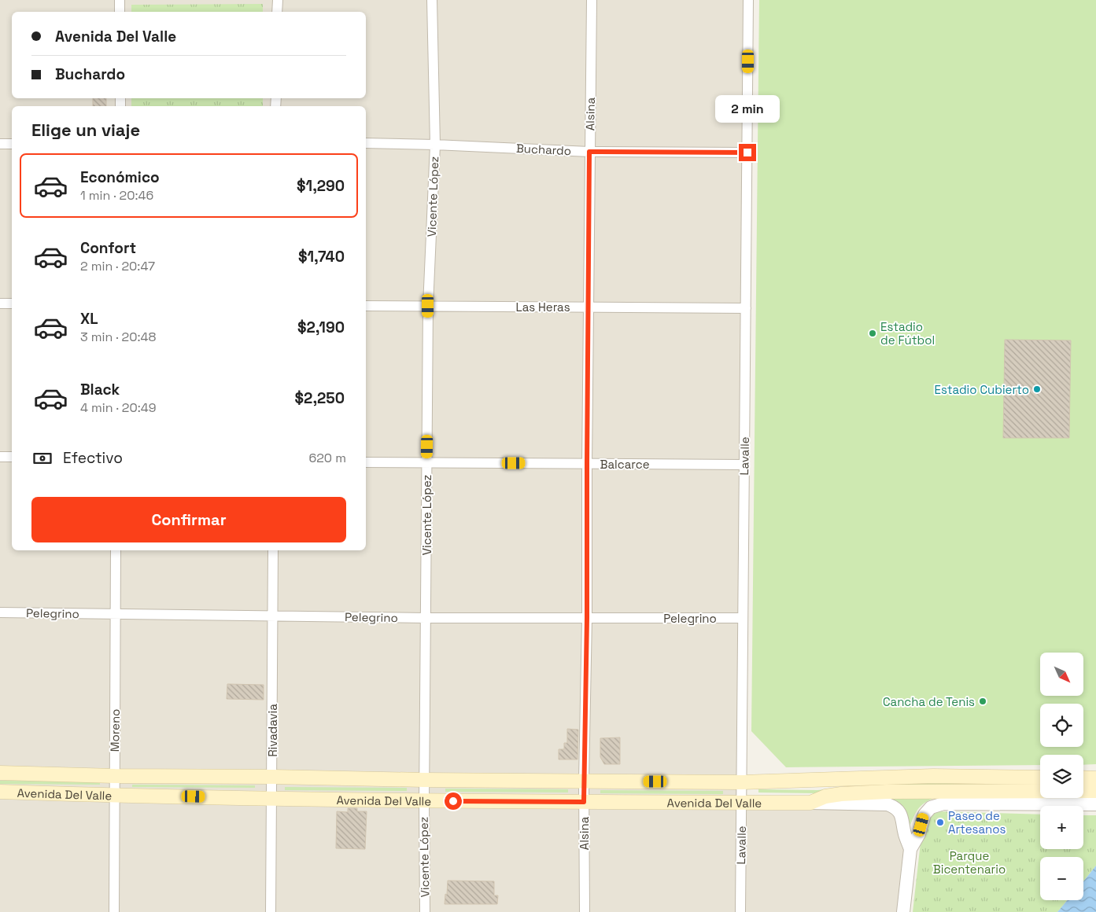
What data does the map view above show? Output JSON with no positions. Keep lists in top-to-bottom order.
{
  "streets": {
    "main road": ["Avenida Del Valle"],
    "street": [
      "Alsina",
      "Buchardo",
      "Vicente López",
      "Las Heras",
      "Lavalle",
      "Balcarce",
      "Pelegrino",
      "Moreno",
      "Rivadavia"
    ]
  },
  "crossings": [
    ["Alsina", "Buchardo"],
    ["Alsina", "Las Heras"],
    ["Alsina", "Balcarce"],
    ["Alsina", "Pelegrino"],
    ["Alsina", "Avenida Del Valle"],
    ["Buchardo", "Vicente López"],
    ["Buchardo", "Lavalle"],
    ["Vicente López", "Las Heras"],
    ["Vicente López", "Balcarce"],
    ["Vicente López", "Pelegrino"],
    ["Vicente López", "Avenida Del Valle"],
    ["Las Heras", "Lavalle"],
    ["Lavalle", "Balcarce"],
    ["Lavalle", "Pelegrino"],
    ["Lavalle", "Avenida Del Valle"],
    ["Pelegrino", "Moreno"],
    ["Pelegrino", "Rivadavia"],
    ["Moreno", "Avenida Del Valle"],
    ["Rivadavia", "Avenida Del Valle"]
  ],
  "parks": ["Parque Bicentenario"],
  "places": [
    "Estadio de Fútbol",
    "Estadio Cubierto",
    "Cancha de Tenis",
    "Paseo de Artesanos"
  ],
  "north": "bottom right",
  "page": {
    "banner": ["Avenida Del Valle", "Buchardo"],
    "bubble": "2 min",
    "heading": "Elige un viaje",
    "list": [
      {
        "name": "Económico",
        "note": "1 min · 20:46",
        "value": "$1,290"
      },
      {
        "name": "Confort",
        "note": "2 min · 20:47",
        "value": "$1,740"
      },
      {
        "name": "XL",
        "note": "3 min · 20:48",
        "value": "$2,190"
      },
      {
        "name": "Black",
        "note": "4 min · 20:49",
        "value": "$2,250"
      }
    ],
    "pay": ["Efectivo", "620 m"],
    "buttons": "Confirmar",
    "map_buttons": ["+", "−"]
  }
}
